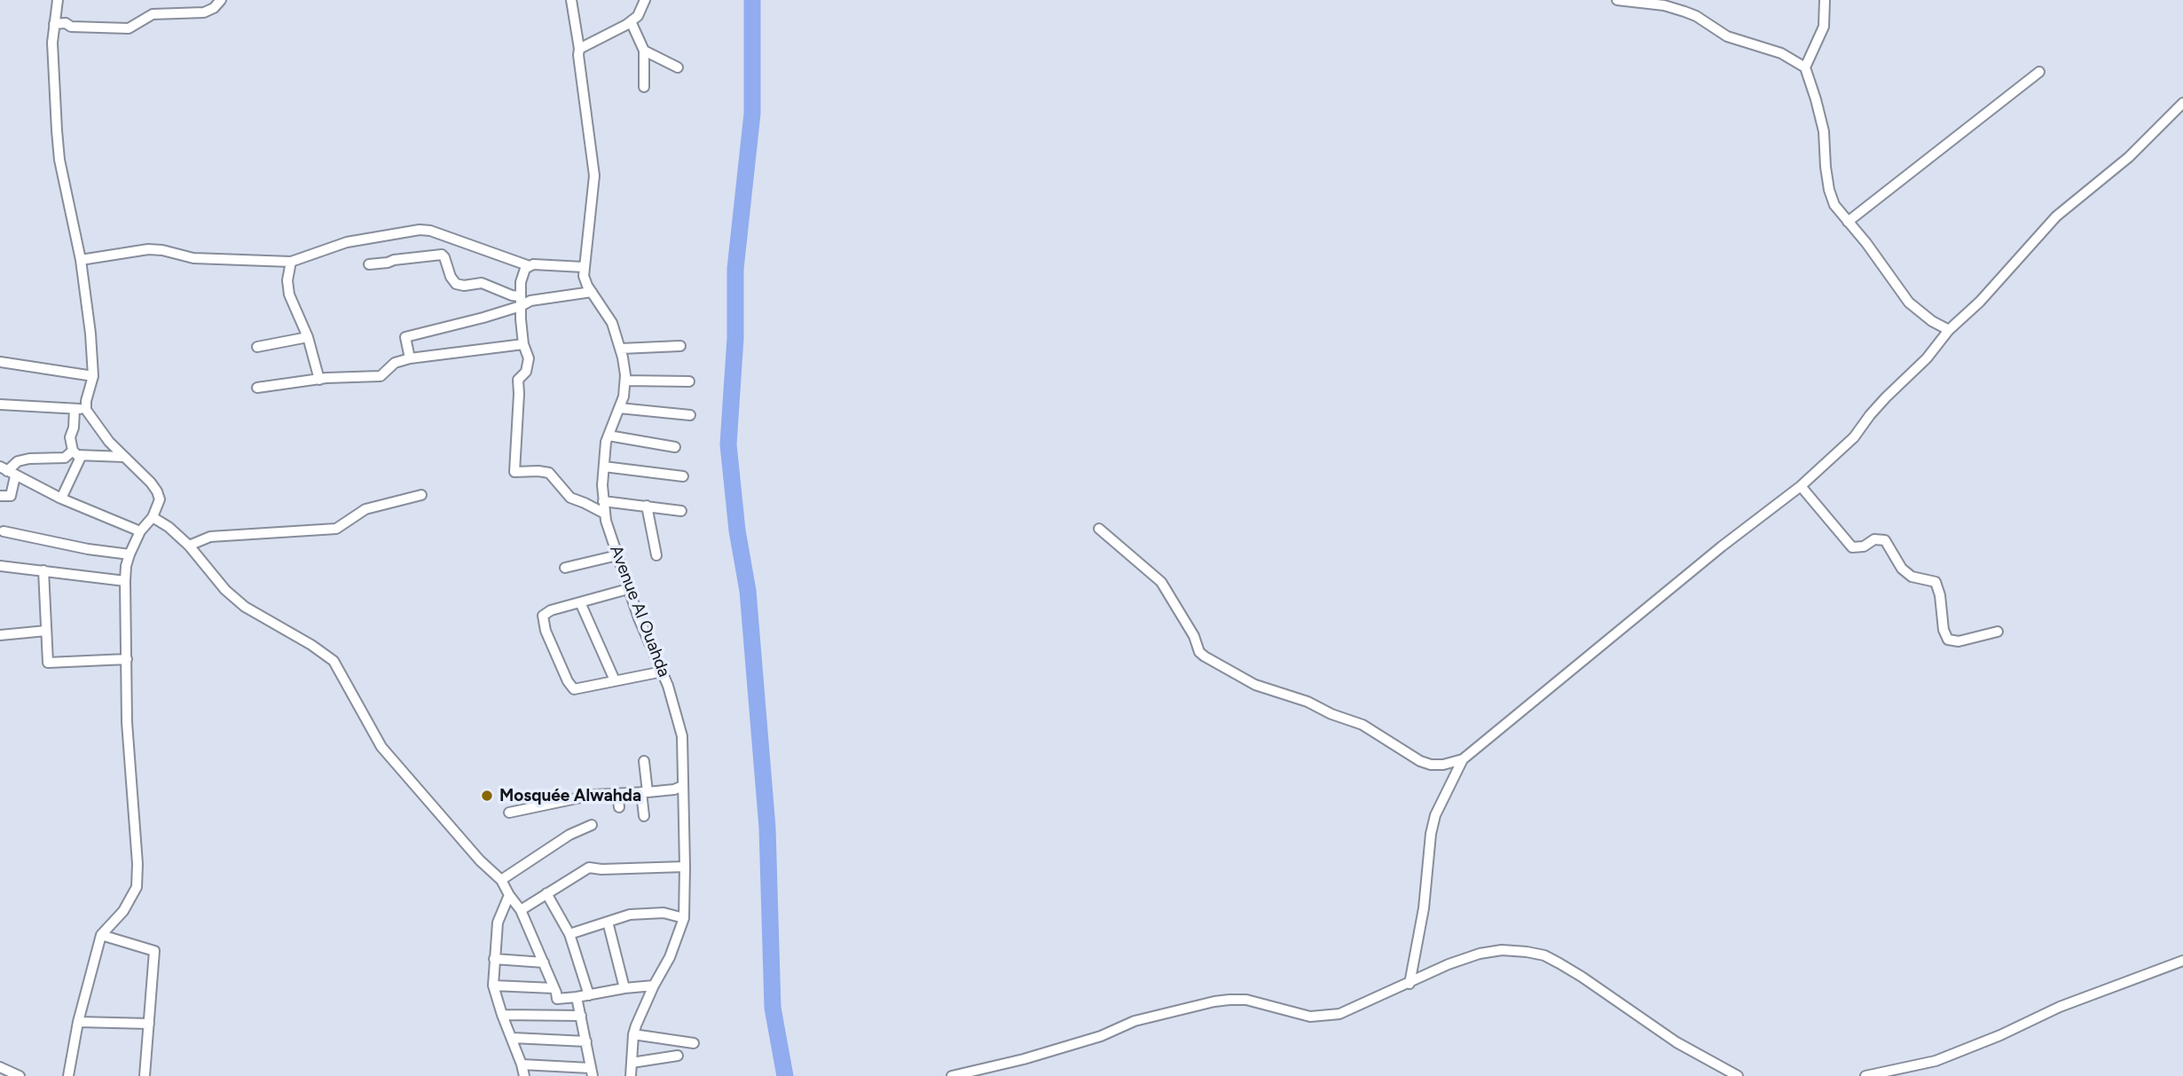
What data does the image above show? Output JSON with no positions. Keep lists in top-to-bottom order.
{
  "streets": {
    "street": ["Avenue Al Ouahda"]
  },
  "places": ["Mosquée Alwahda"]
}
